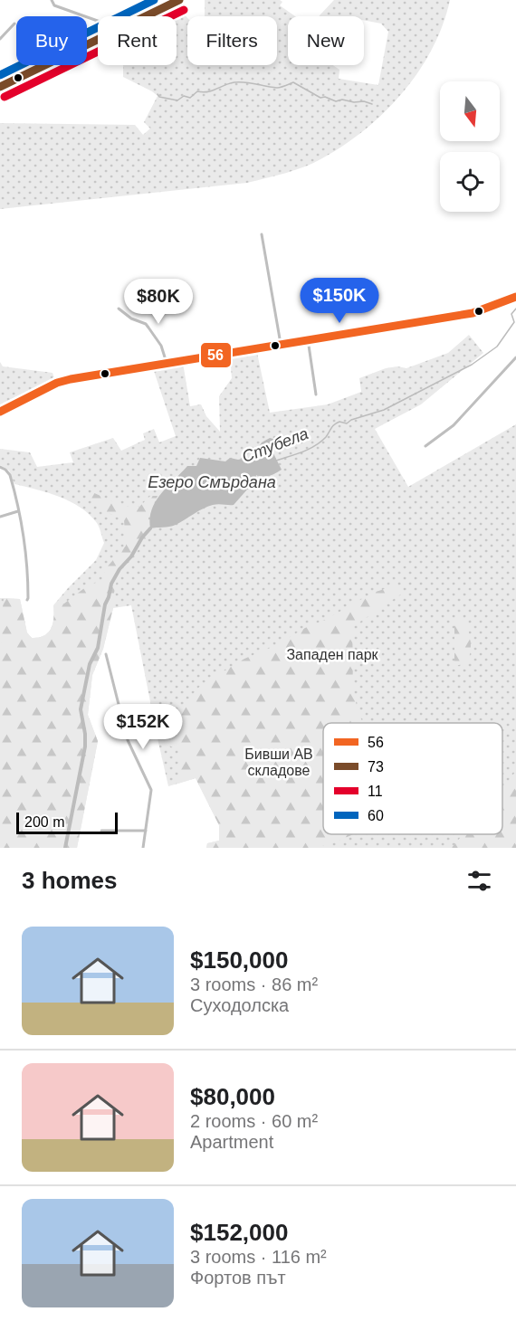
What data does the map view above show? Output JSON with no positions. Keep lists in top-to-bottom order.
{
  "water": ["Стубела", "Езеро Смърдана"],
  "parks": ["Западен парк", "Бивши АВ складове"],
  "lines": [
    "transit line 73",
    "transit line 60",
    "transit line 11",
    "transit line 56"
  ],
  "legend": [
    "56",
    "73",
    "11",
    "60"
  ],
  "scale_bar": "200 m",
  "north": "bottom",
  "page": {
    "chip": [
      "Buy",
      "Rent",
      "Filters",
      "New"
    ],
    "price": ["$150K", "$80K", "$152K"],
    "scale": "200 m",
    "heading": "3 homes",
    "list": [
      {
        "name": "$150,000",
        "note": "3 rooms · 86 m² · Суходолска"
      },
      {
        "name": "$80,000",
        "note": "2 rooms · 60 m² · Apartment"
      },
      {
        "name": "$152,000",
        "note": "3 rooms · 116 m² · Фортов път"
      }
    ]
  }
}
